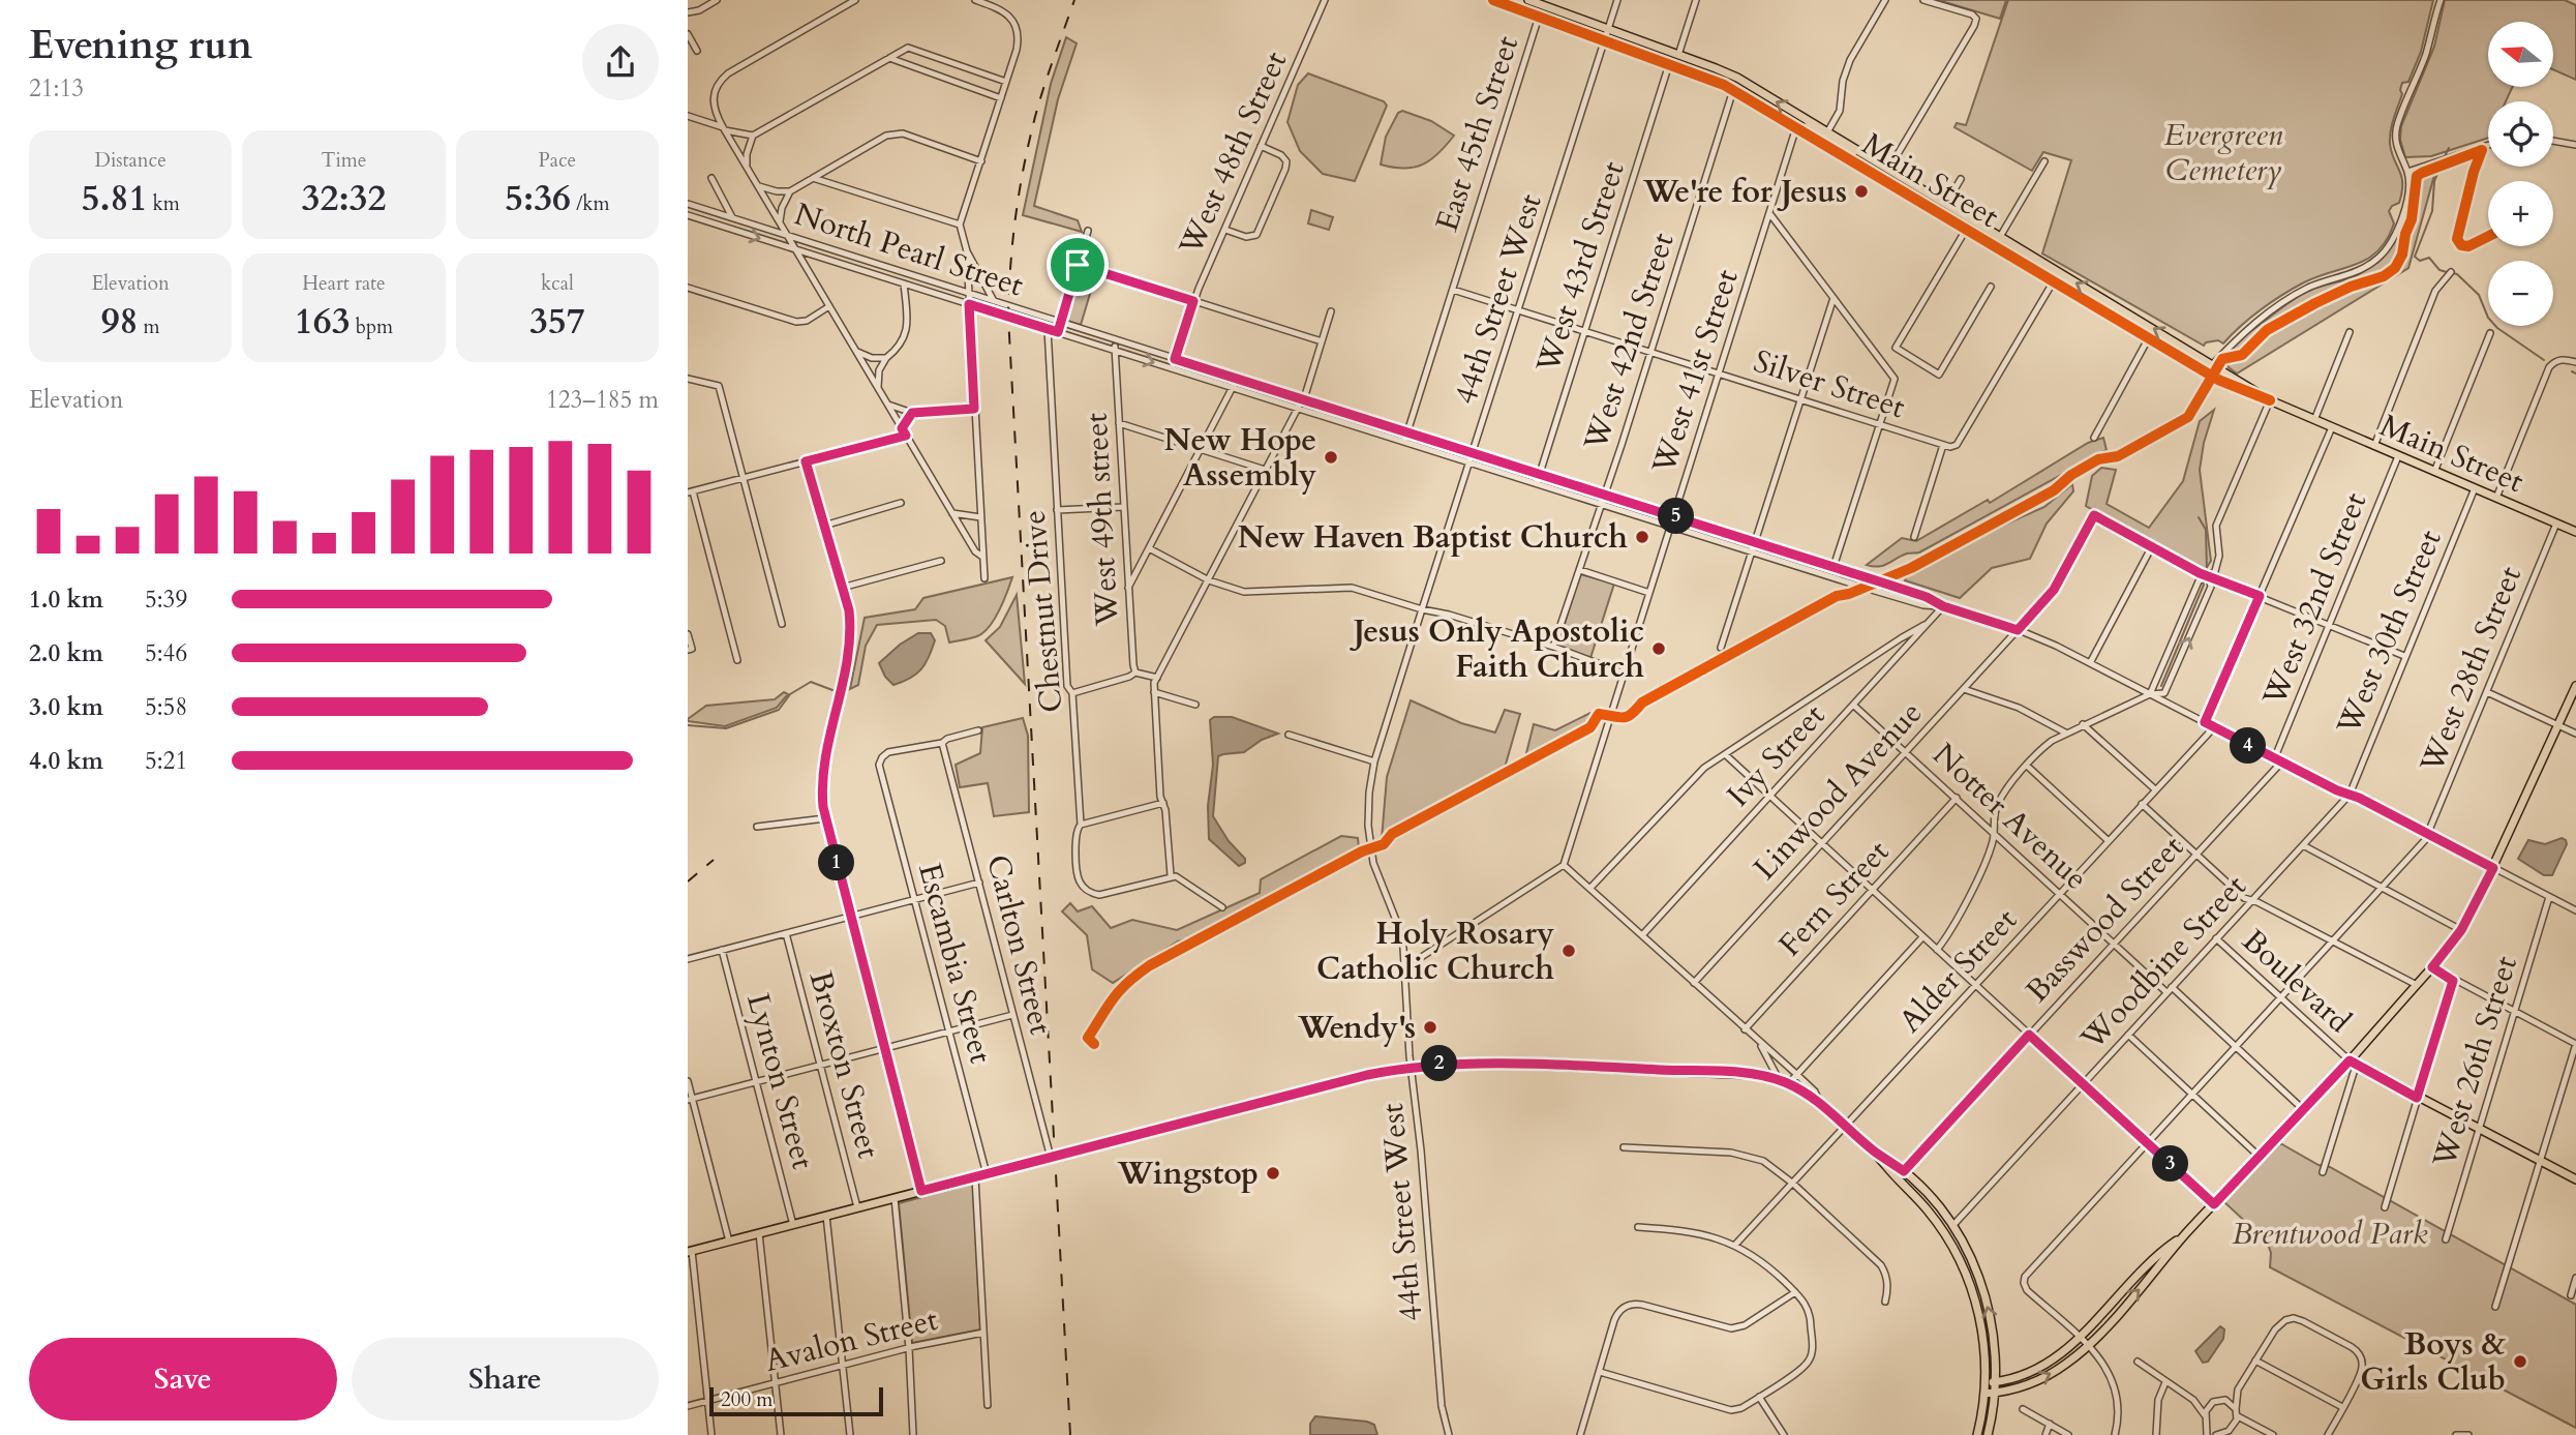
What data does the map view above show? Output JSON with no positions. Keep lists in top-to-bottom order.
{
  "streets": {
    "main road": ["Main Street", "Boulevard"],
    "street": [
      "East 45th Street",
      "West 48th Street",
      "North Pearl Street",
      "West 43rd Street",
      "44th Street West",
      "West 42nd Street",
      "West 41st Street",
      "Silver Street",
      "West 49th street",
      "West 32nd Street",
      "Chestnut Drive",
      "West 30th Street",
      "West 28th Street",
      "Ivy Street",
      "Linwood Avenue",
      "Notter Avenue",
      "Fern Street",
      "Basswood Street",
      "Carlton Street",
      "Woodbine Street",
      "Escambia Street",
      "Alder Street",
      "West 26th Street",
      "Broxton Street",
      "Lynton Street",
      "Avalon Street"
    ]
  },
  "crossings": [
    ["East 45th Street", "Main Street"],
    ["East 45th Street", "North Pearl Street"],
    ["East 45th Street", "Silver Street"],
    ["West 48th Street", "North Pearl Street"],
    ["Main Street", "West 43rd Street"],
    ["Main Street", "44th Street West"],
    ["Main Street", "West 42nd Street"],
    ["Main Street", "West 41st Street"],
    ["Main Street", "West 32nd Street"],
    ["Main Street", "West 30th Street"],
    ["Main Street", "West 28th Street"],
    ["North Pearl Street", "West 43rd Street"],
    ["North Pearl Street", "44th Street West"],
    ["North Pearl Street", "West 42nd Street"],
    ["North Pearl Street", "West 41st Street"],
    ["North Pearl Street", "West 49th street"],
    ["North Pearl Street", "West 32nd Street"],
    ["North Pearl Street", "Chestnut Drive"],
    ["North Pearl Street", "West 30th Street"],
    ["North Pearl Street", "West 28th Street"],
    ["North Pearl Street", "Ivy Street"],
    ["North Pearl Street", "Linwood Avenue"],
    ["North Pearl Street", "Basswood Street"],
    ["North Pearl Street", "Woodbine Street"],
    ["North Pearl Street", "Alder Street"],
    ["North Pearl Street", "West 26th Street"],
    ["West 43rd Street", "Silver Street"],
    ["44th Street West", "Silver Street"],
    ["West 42nd Street", "Silver Street"],
    ["West 41st Street", "Silver Street"],
    ["West 30th Street", "Woodbine Street"],
    ["West 28th Street", "Notter Avenue"],
    ["West 28th Street", "Boulevard"],
    ["Ivy Street", "Notter Avenue"],
    ["Linwood Avenue", "Notter Avenue"],
    ["Notter Avenue", "Fern Street"],
    ["Notter Avenue", "Basswood Street"],
    ["Notter Avenue", "Woodbine Street"],
    ["Notter Avenue", "Alder Street"],
    ["Carlton Street", "Escambia Street"],
    ["Woodbine Street", "Boulevard"],
    ["Boulevard", "West 26th Street"]
  ],
  "parks": ["Evergreen Cemetery", "Brentwood Park"],
  "places": [
    "We're for Jesus",
    "New Hope Assembly",
    "New Haven Baptist Church",
    "Jesus Only Apostolic Faith Church",
    "Holy Rosary Catholic Church",
    "Wendy's",
    "Wingstop",
    "Boys & Girls Club"
  ],
  "scale_bar": "200 m",
  "north": "left",
  "page": {
    "heading": ["Evening run", "21:13"],
    "map_buttons": ["+", "−"],
    "stats": [
      ["Distance", "5.81 km"],
      ["Time", "32:32"],
      ["Pace", "5:36 /km"],
      ["Elevation", "98 m"],
      ["Heart rate", "163 bpm"],
      ["kcal", "357"]
    ],
    "chart": ["Elevation", "123–185 m"],
    "pins": [
      "5",
      "4",
      "1",
      "2",
      "3"
    ],
    "list": [
      {
        "name": "1.0 km",
        "note": "5:39"
      },
      {
        "name": "2.0 km",
        "note": "5:46"
      },
      {
        "name": "3.0 km",
        "note": "5:58"
      },
      {
        "name": "4.0 km",
        "note": "5:21"
      }
    ],
    "buttons": ["Save", "Share"],
    "scale": "200 m"
  }
}
